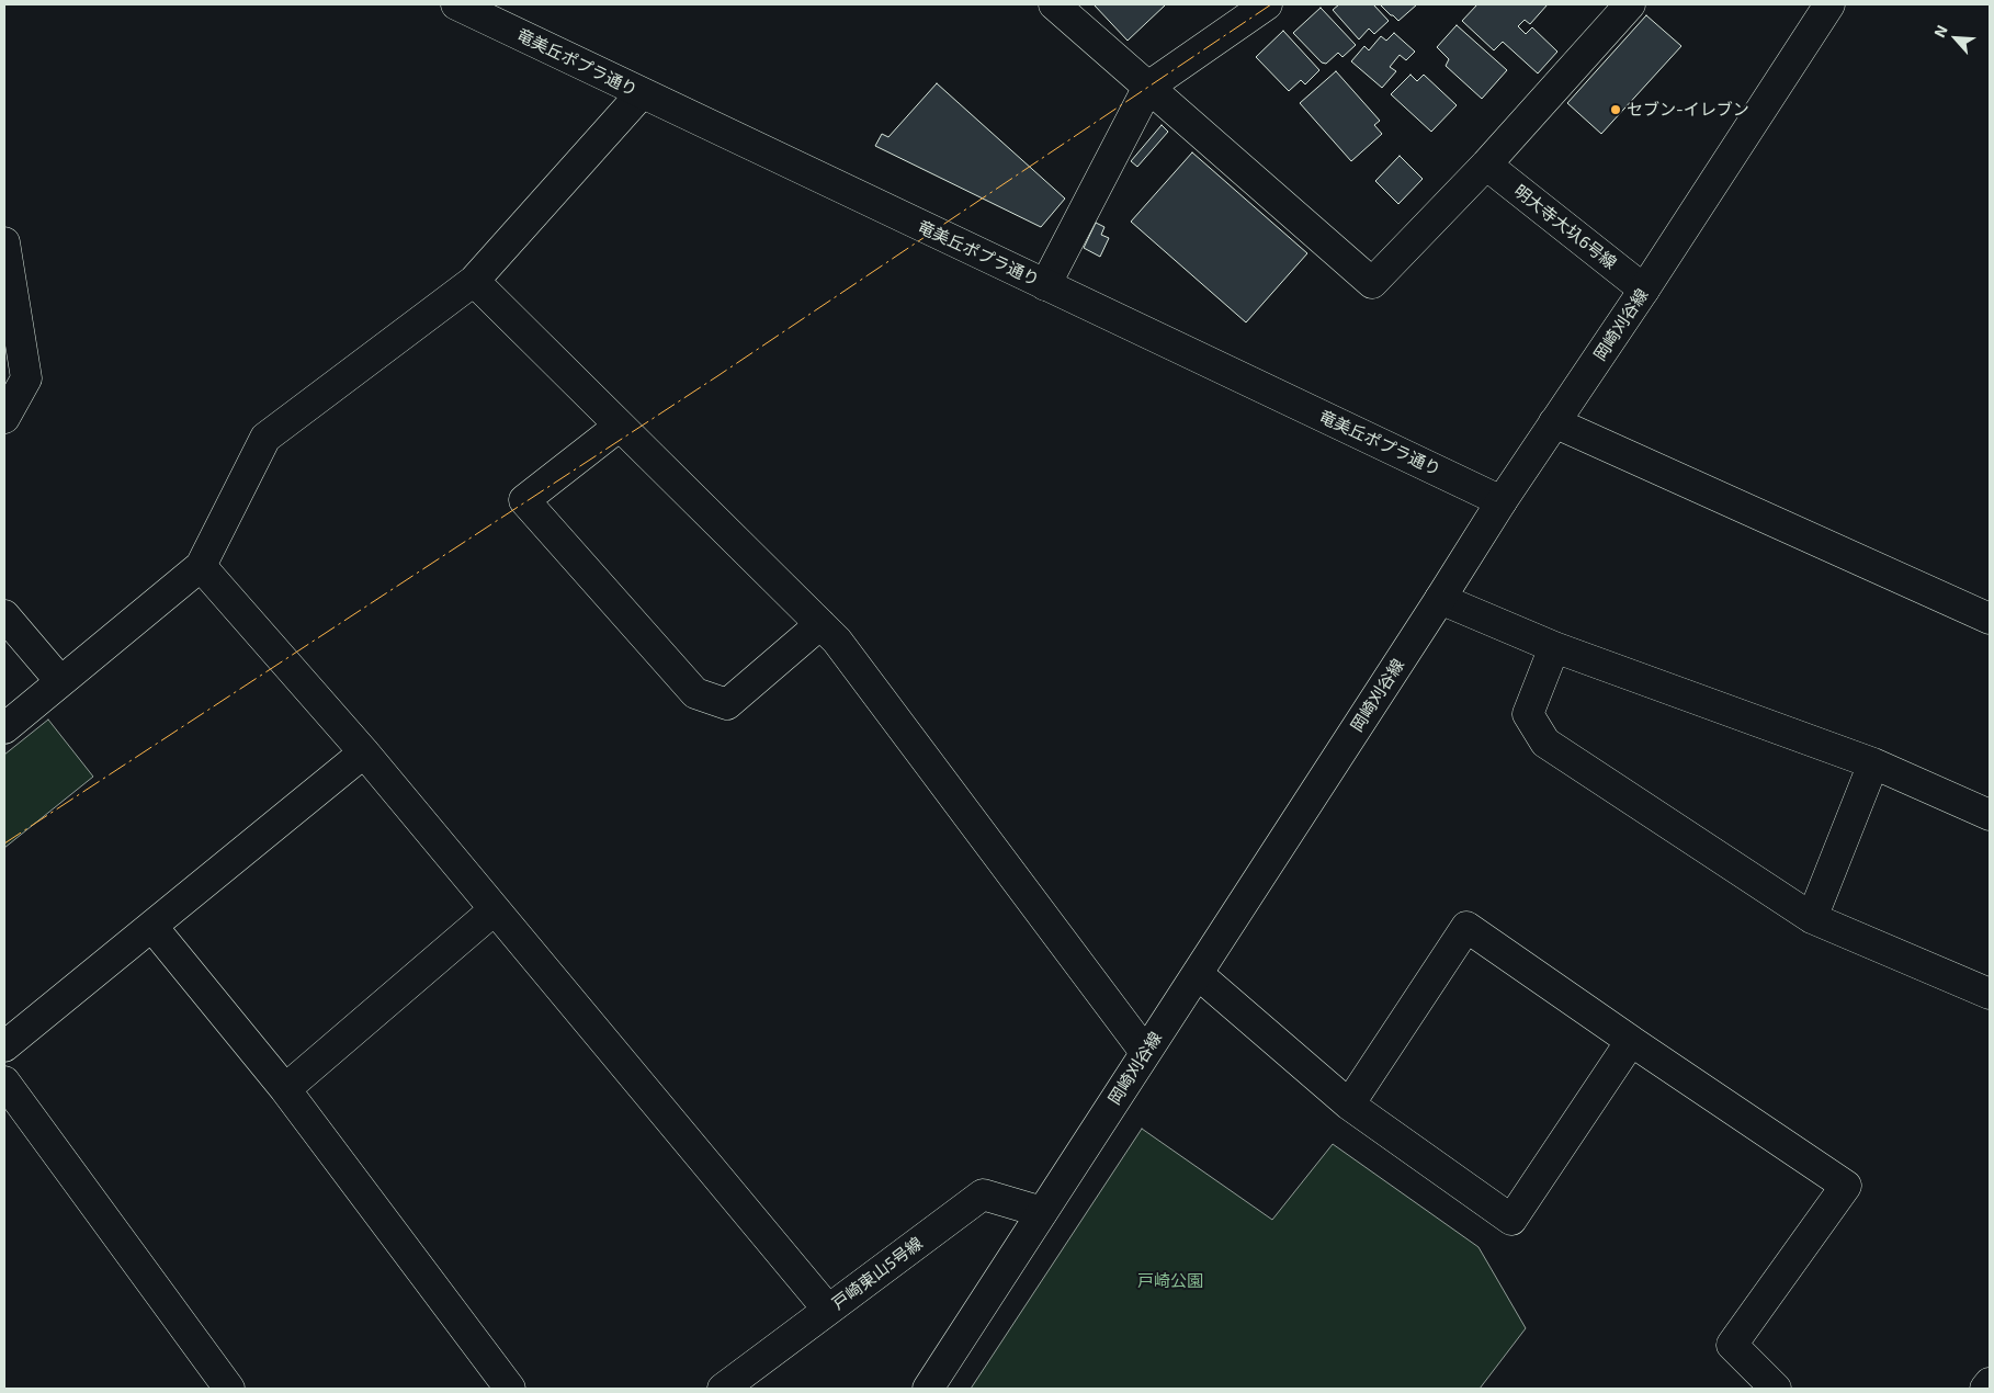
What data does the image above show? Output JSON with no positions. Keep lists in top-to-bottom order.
{
  "streets": {
    "street": [
      "竜美丘ポプラ通り",
      "明大寺大圦6号線",
      "岡崎刈谷線",
      "戸崎東山5号線"
    ]
  },
  "crossings": [
    ["竜美丘ポプラ通り", "岡崎刈谷線"],
    ["明大寺大圦6号線", "岡崎刈谷線"],
    ["岡崎刈谷線", "戸崎東山5号線"]
  ],
  "parks": ["戸崎公園"],
  "places": ["セブン-イレブン"],
  "north": "top left"
}
